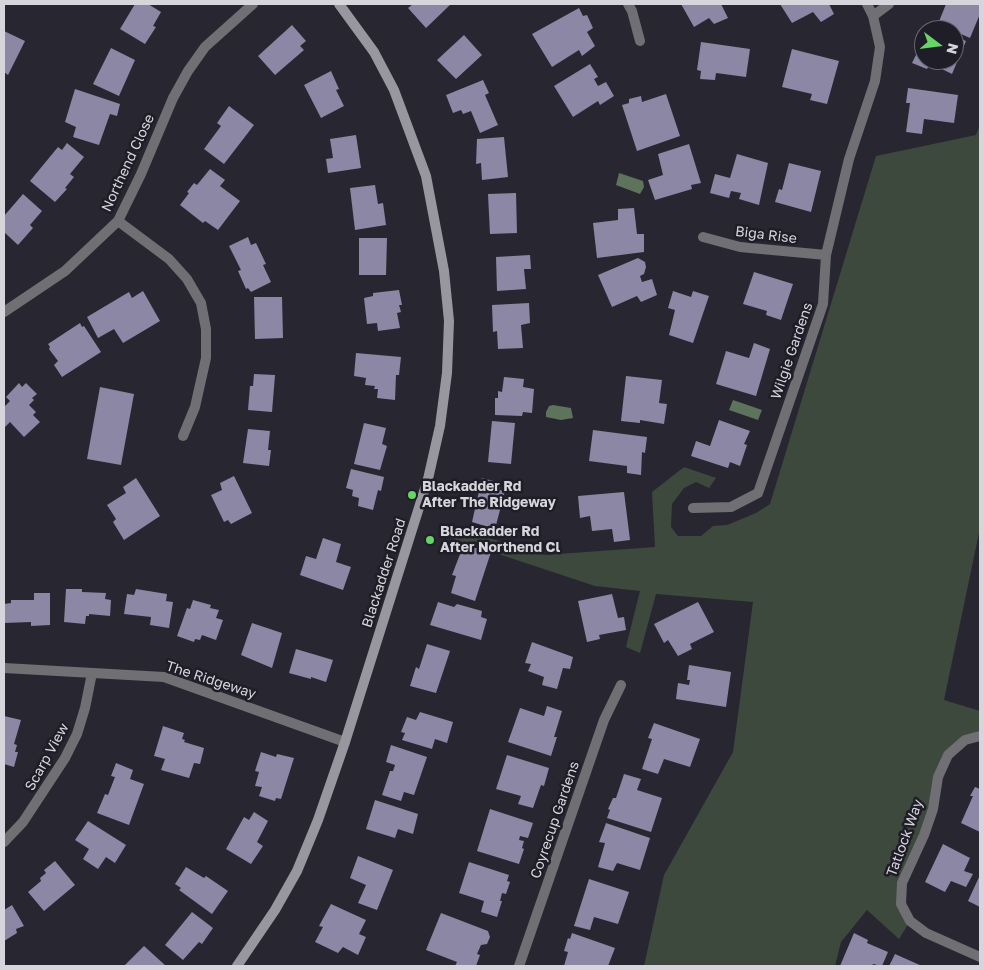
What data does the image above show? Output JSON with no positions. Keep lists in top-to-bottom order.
{
  "streets": {
    "street": [
      "Northend Close",
      "Biga Rise",
      "Wilgie Gardens",
      "Blackadder Road",
      "The Ridgeway",
      "Scarp View",
      "Coyrecup Gardens",
      "Tatlock Way"
    ]
  },
  "crossings": [
    ["Biga Rise", "Wilgie Gardens"],
    ["Blackadder Road", "The Ridgeway"],
    ["The Ridgeway", "Scarp View"]
  ],
  "places": ["Blackadder Rd After The Ridgeway", "Blackadder Rd After Northend Cl"],
  "north": "right"
}
